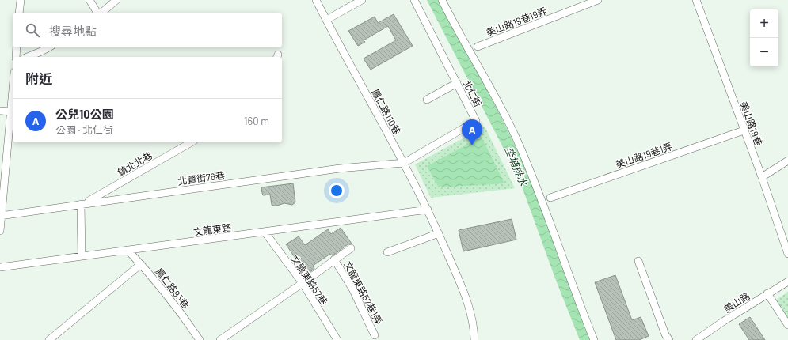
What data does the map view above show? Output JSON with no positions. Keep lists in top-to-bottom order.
{
  "streets": {
    "street": [
      "美山路19巷19弄",
      "北仁街",
      "鳳仁路110巷",
      "美山路19巷",
      "美山路19巷1弄",
      "鎮北北巷",
      "北賢街76巷",
      "文龍東路",
      "文龍東路57巷",
      "鳳仁路93巷",
      "文龍東路57巷1弄",
      "美山路"
    ]
  },
  "crossings": [
    ["北仁街", "鳳仁路110巷"],
    ["北仁街", "北賢街76巷"],
    ["鳳仁路110巷", "北賢街76巷"],
    ["鳳仁路110巷", "文龍東路"],
    ["美山路19巷", "美山路19巷1弄"],
    ["鎮北北巷", "北賢街76巷"],
    ["文龍東路", "文龍東路57巷"],
    ["文龍東路", "鳳仁路93巷"]
  ],
  "water": ["坔埔排水"],
  "page": {
    "map_buttons": ["+", "−"],
    "search": "搜尋地點",
    "heading": "附近",
    "list": [
      {
        "mark": "A",
        "name": "公兒10公園",
        "note": "公園 · 北仁街",
        "value": "160 m"
      }
    ],
    "pins": "A"
  }
}
